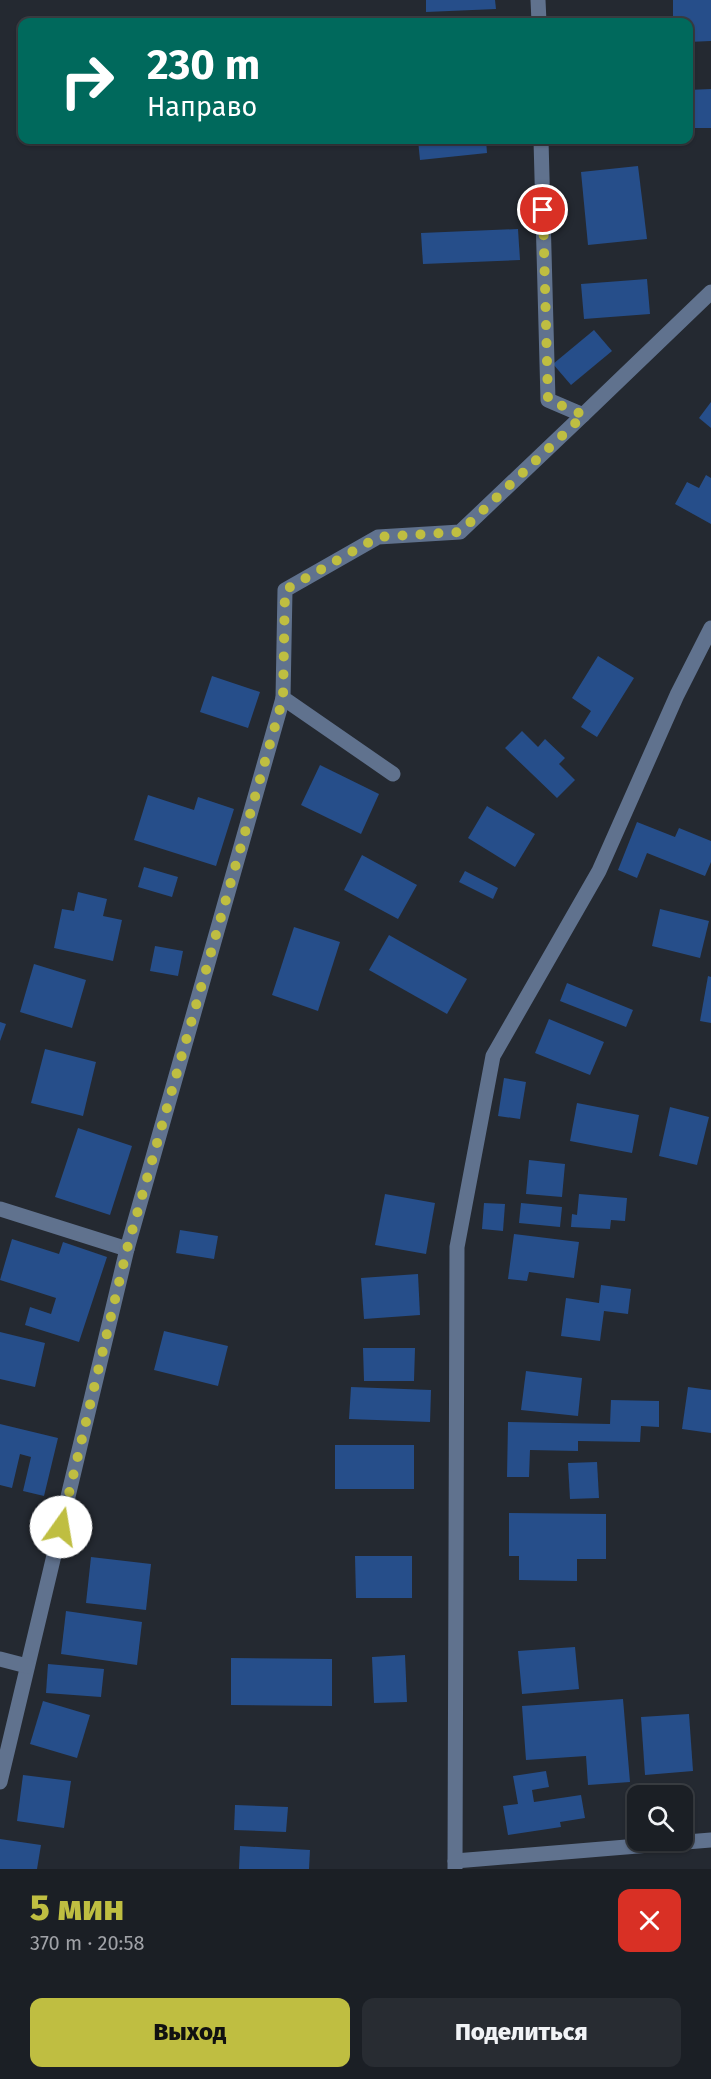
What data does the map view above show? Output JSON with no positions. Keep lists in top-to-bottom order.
{
  "page": {
    "turn": ["230 m", "Направо"],
    "heading": ["5 мин", "370 m · 20:58"],
    "buttons": ["Выход", "Поделиться"]
  }
}
